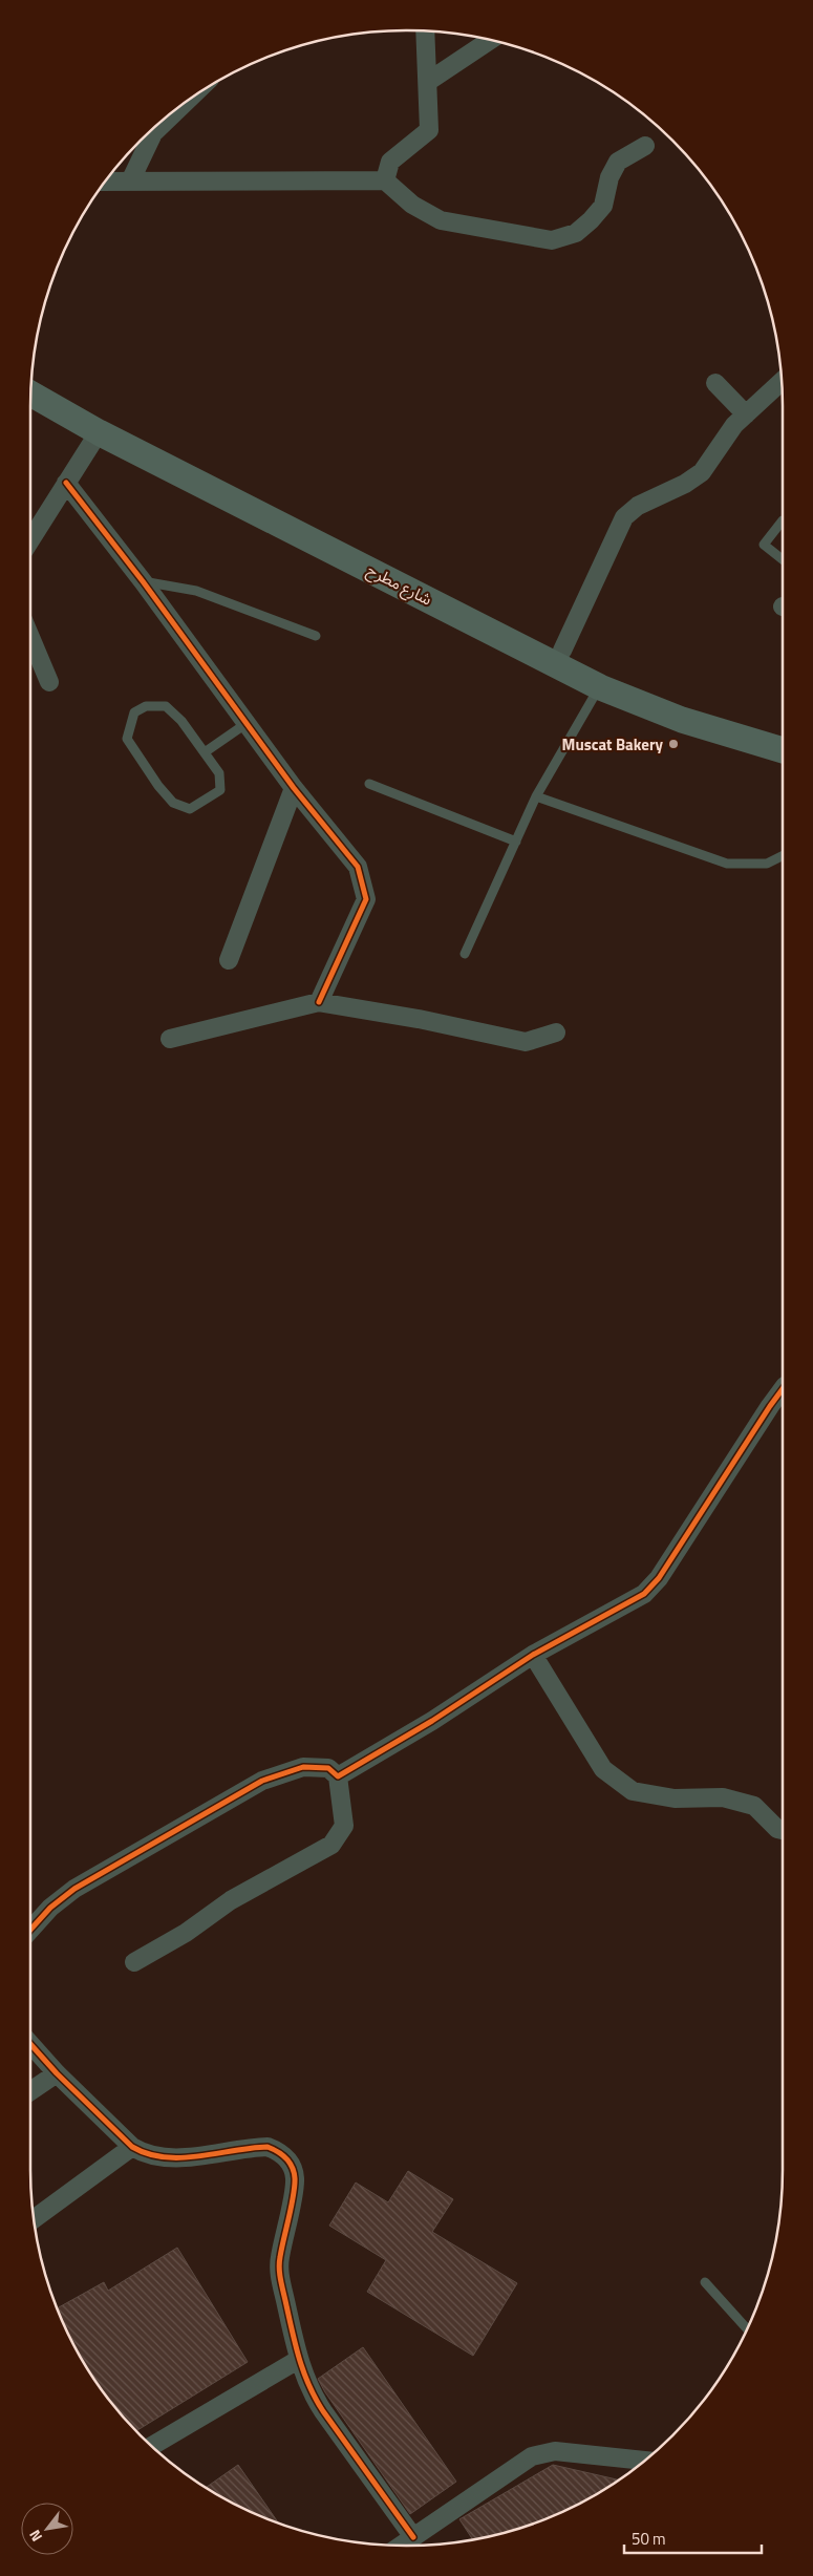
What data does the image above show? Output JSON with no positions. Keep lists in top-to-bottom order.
{
  "streets": {
    "main road": ["شارع مطرح"]
  },
  "places": ["Muscat Bakery"],
  "scale_bar": "50 m",
  "north": "bottom left"
}
